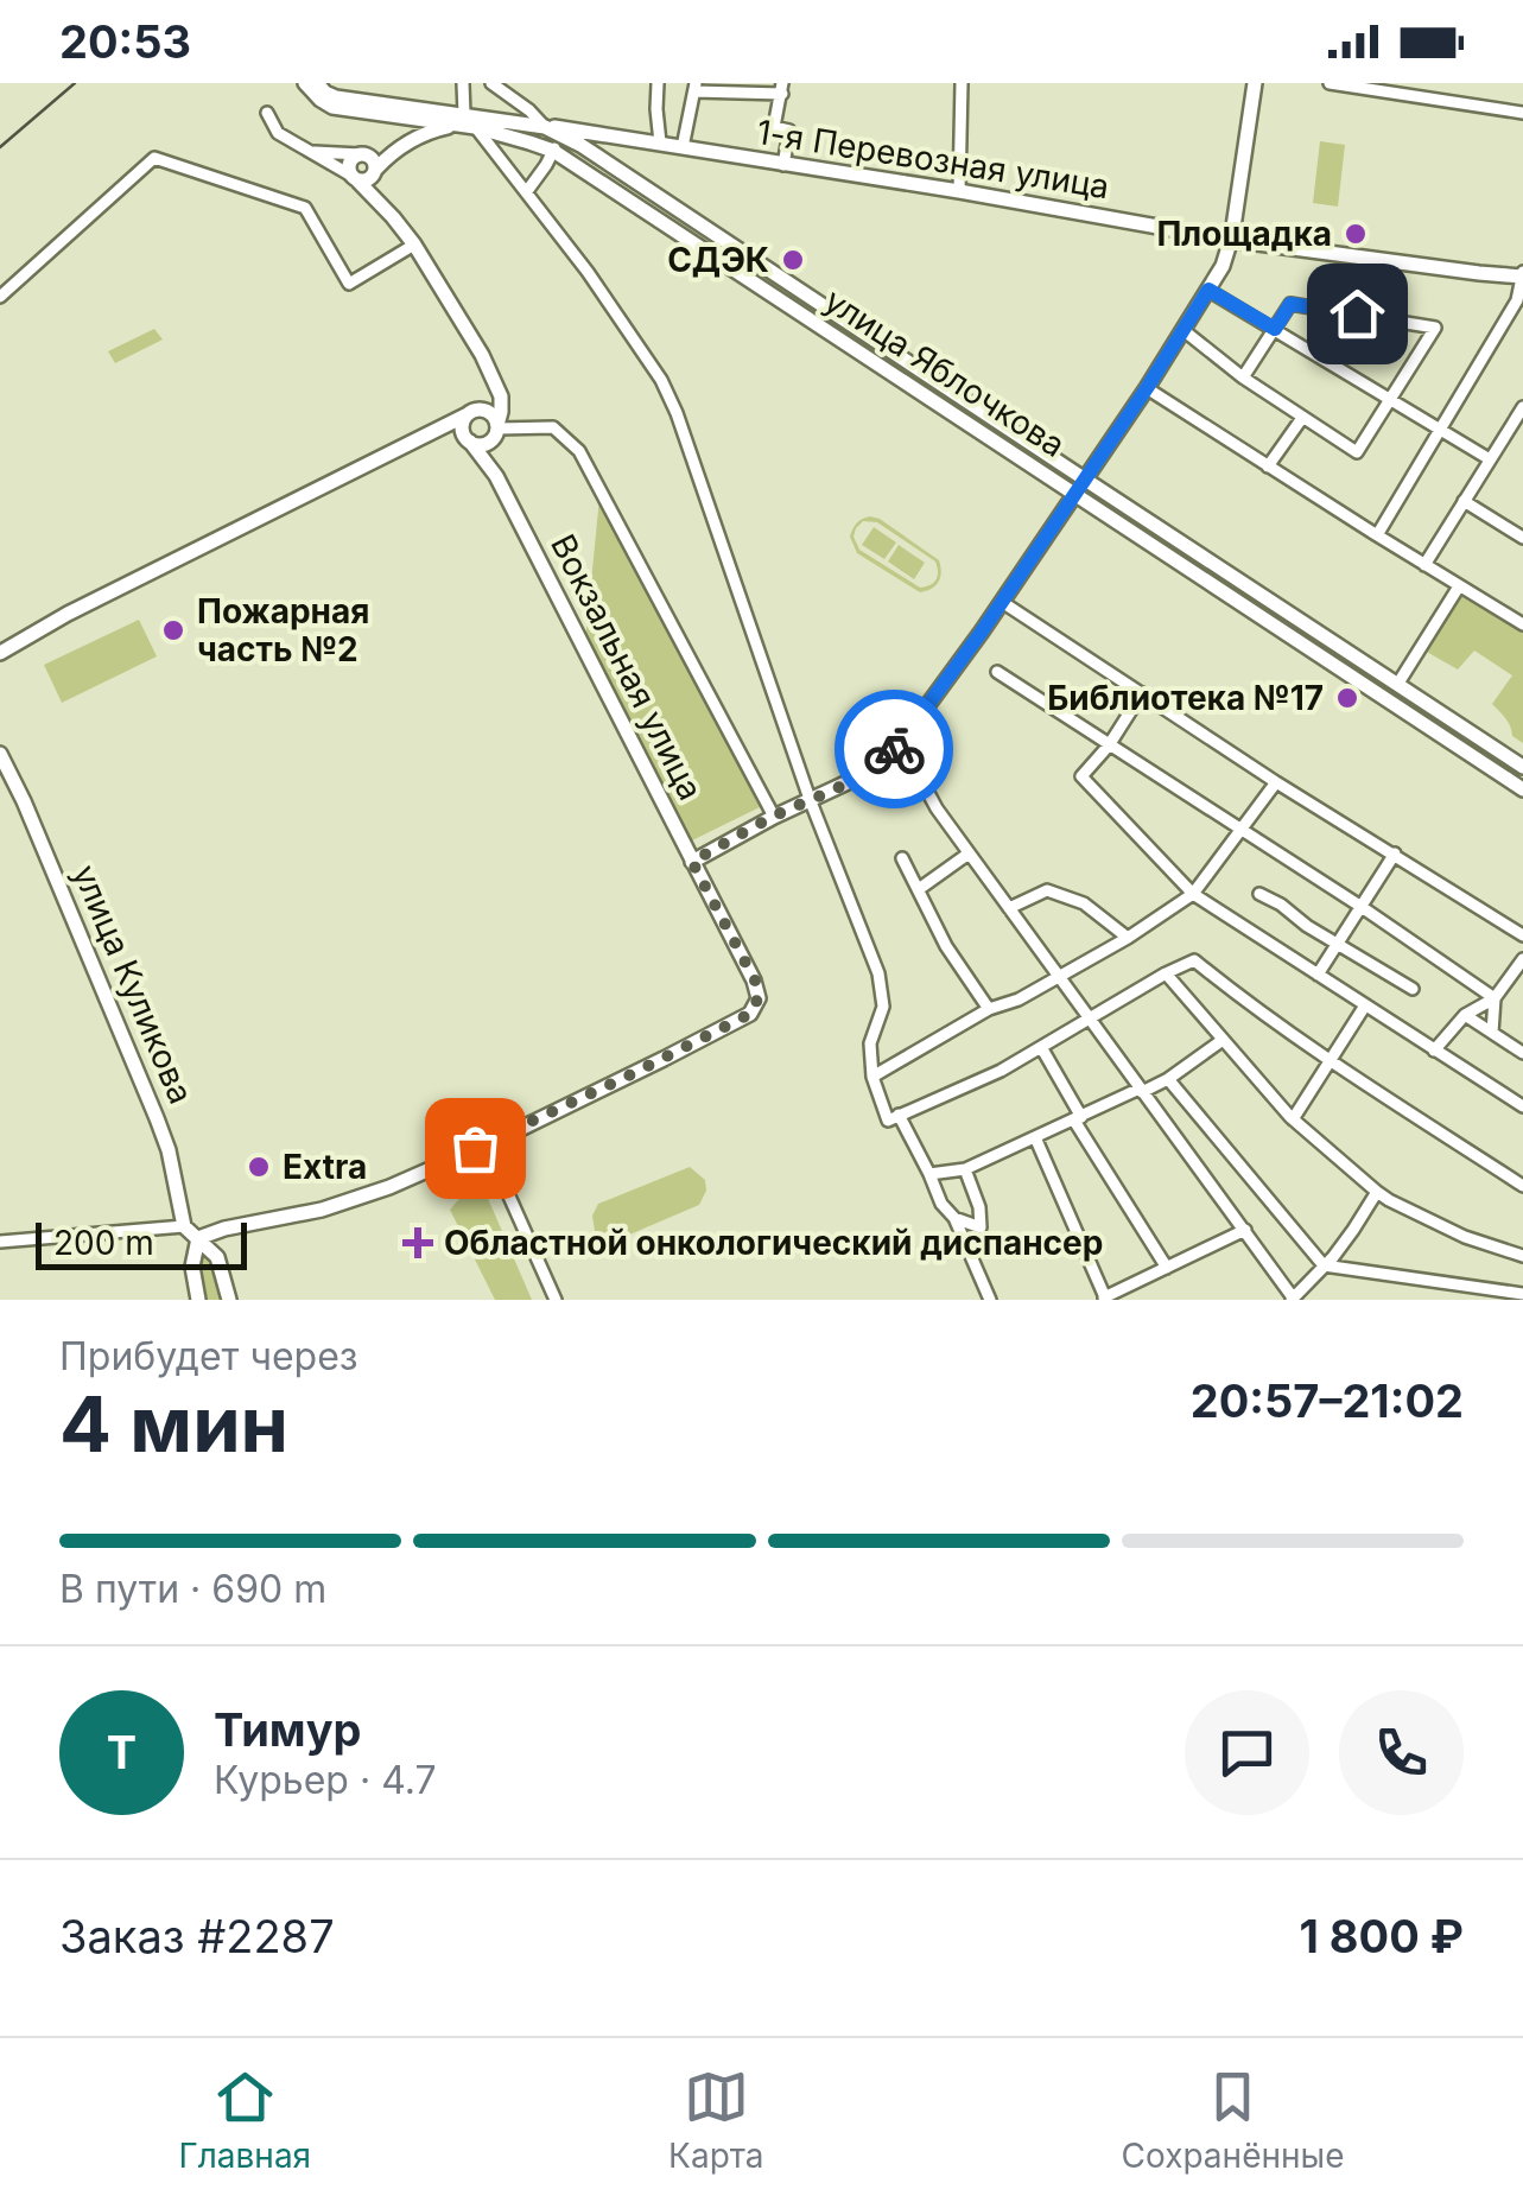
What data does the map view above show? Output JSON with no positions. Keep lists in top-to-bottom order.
{
  "streets": {
    "main road": [
      "1-я Перевозная улица",
      "улица Яблочкова",
      "Вокзальная улица",
      "улица Куликова"
    ]
  },
  "crossings": [
    ["1-я Перевозная улица", "улица Яблочкова"]
  ],
  "places": {
    "other": [
      "Площадка",
      "СДЭК",
      "Пожарная часть №2",
      "Библиотека №17",
      "Extra"
    ],
    "health": ["Областной онкологический диспансер"]
  },
  "scale_bar": "200 m",
  "page": {
    "status": "20:53",
    "scale": "200 m",
    "heading": ["4 мин", "Прибудет через", "20:57–21:02"],
    "panel": [
      "Тимур",
      "Курьер · 4.7",
      "Заказ #2287",
      "1 800 ₽"
    ],
    "bar": "В пути · 690 m",
    "round": "Т",
    "tabs": ["Главная", "Карта", "Сохранённые"]
  }
}
